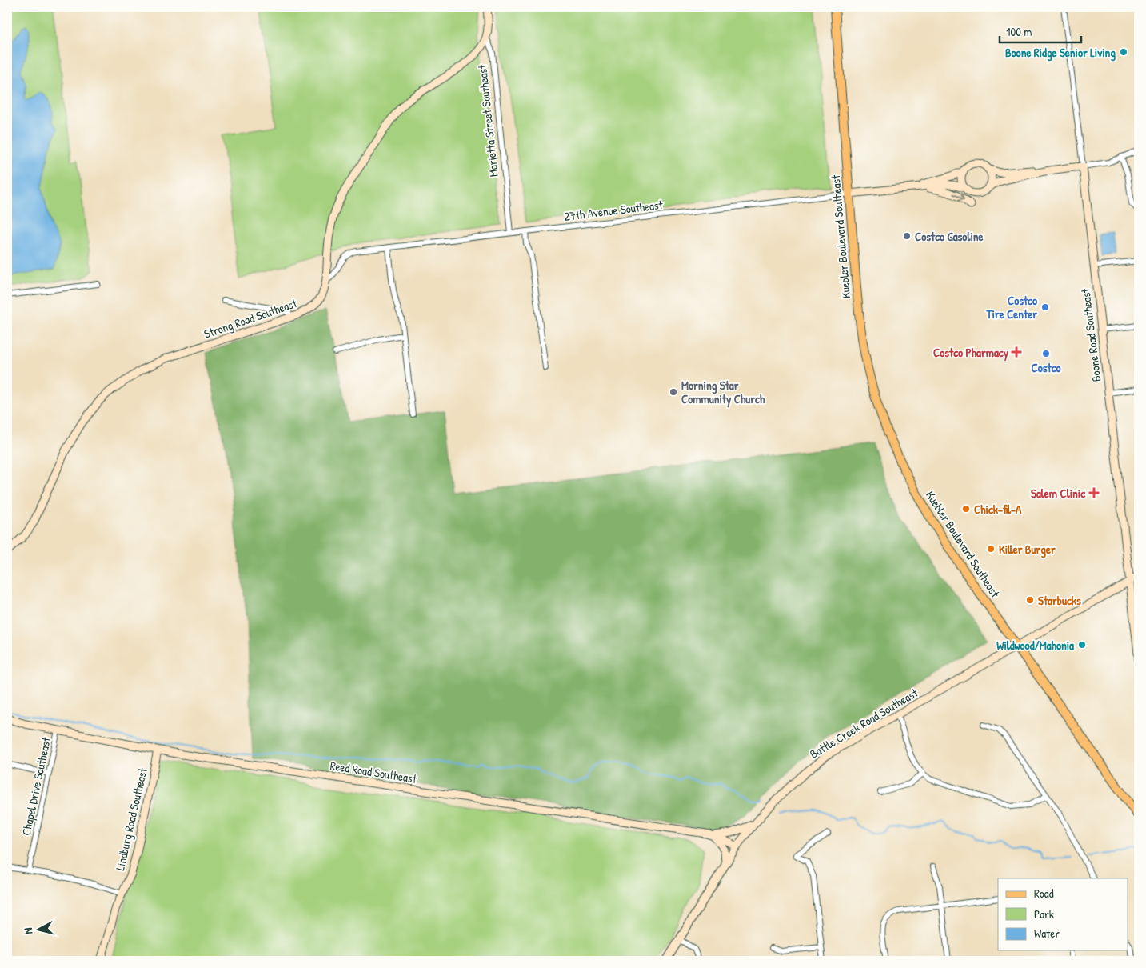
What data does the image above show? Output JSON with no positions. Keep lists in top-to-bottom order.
{
  "streets": {
    "main road": ["Kuebler Boulevard Southeast"],
    "street": [
      "Marietta Street Southeast",
      "27th Avenue Southeast",
      "Strong Road Southeast",
      "Boone Road Southeast",
      "Battle Creek Road Southeast",
      "Reed Road Southeast",
      "Chapel Drive Southeast",
      "Lindburg Road Southeast"
    ]
  },
  "crossings": [
    ["Marietta Street Southeast", "27th Avenue Southeast"],
    ["Marietta Street Southeast", "Strong Road Southeast"],
    ["27th Avenue Southeast", "Kuebler Boulevard Southeast"],
    ["27th Avenue Southeast", "Strong Road Southeast"],
    ["Kuebler Boulevard Southeast", "Battle Creek Road Southeast"],
    ["Boone Road Southeast", "Battle Creek Road Southeast"],
    ["Battle Creek Road Southeast", "Reed Road Southeast"],
    ["Reed Road Southeast", "Chapel Drive Southeast"],
    ["Reed Road Southeast", "Lindburg Road Southeast"]
  ],
  "places": {
    "other": [
      "Boone Ridge Senior Living",
      "Costco Gasoline",
      "Costco Tire Center",
      "Costco",
      "Morning Star Community Church",
      "Chick-fil-A",
      "Killer Burger",
      "Starbucks",
      "Wildwood/Mahonia"
    ],
    "health": ["Costco Pharmacy", "Salem Clinic"]
  },
  "legend": ["Road", "Park", "Water"],
  "scale_bar": "100 m",
  "north": "left"
}
